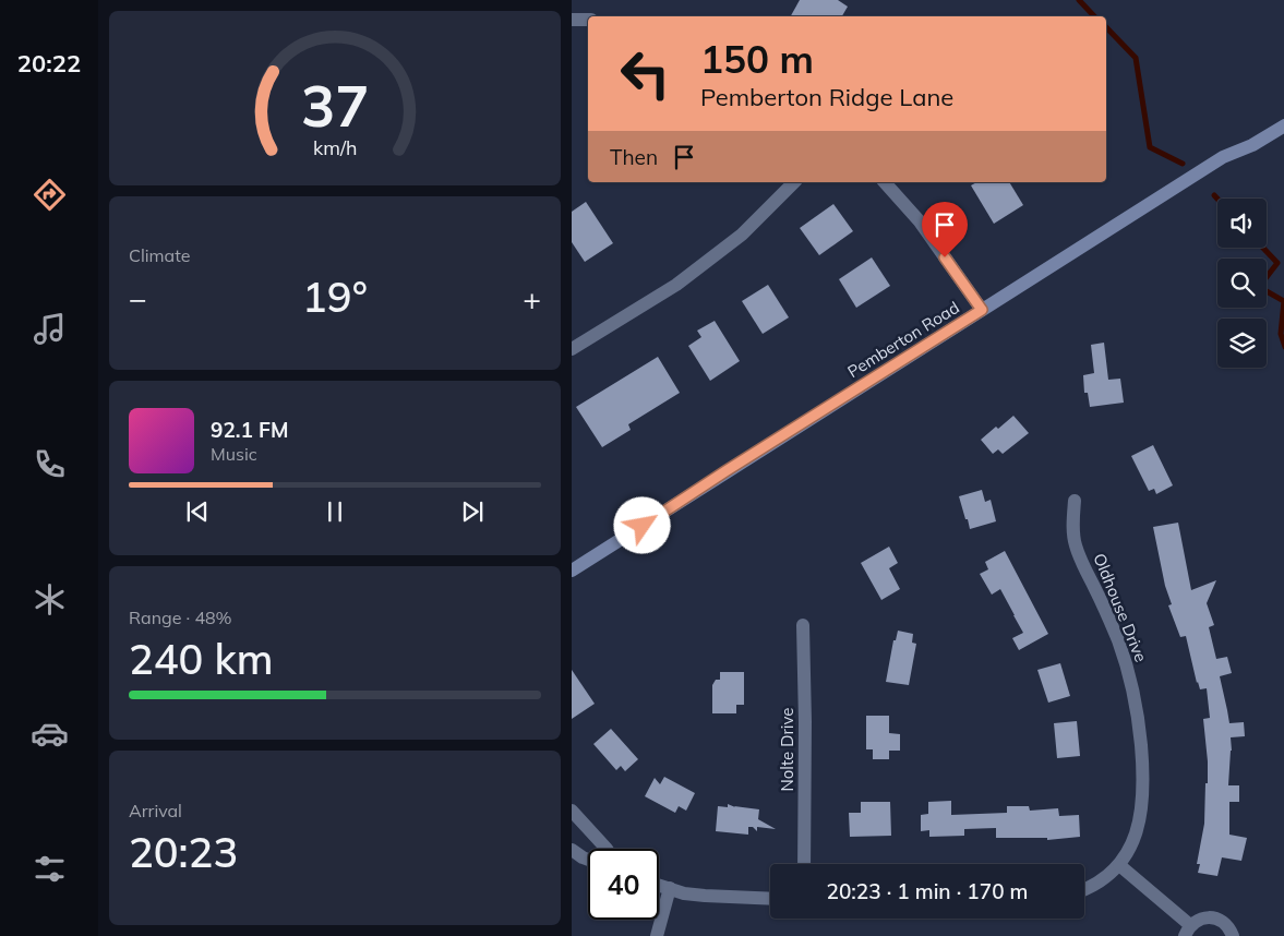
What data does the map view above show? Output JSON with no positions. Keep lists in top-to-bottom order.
{
  "streets": {
    "street": ["Pemberton Road", "Oldhouse Drive", "Nolte Drive"]
  },
  "page": {
    "tabs": "20:22",
    "turn": ["150 m", "Pemberton Ridge Lane"],
    "then": "Then",
    "tile": [
      "Climate",
      ["Range · 48%", "240 km"],
      ["Arrival", "20:23"]
    ],
    "heat": ["−", "19°", "+"],
    "song": ["92.1 FM", "Music"],
    "limit": "40",
    "trip": "20:23 · 1 min · 170 m",
    "gauge": ["37", "km/h"]
  }
}
